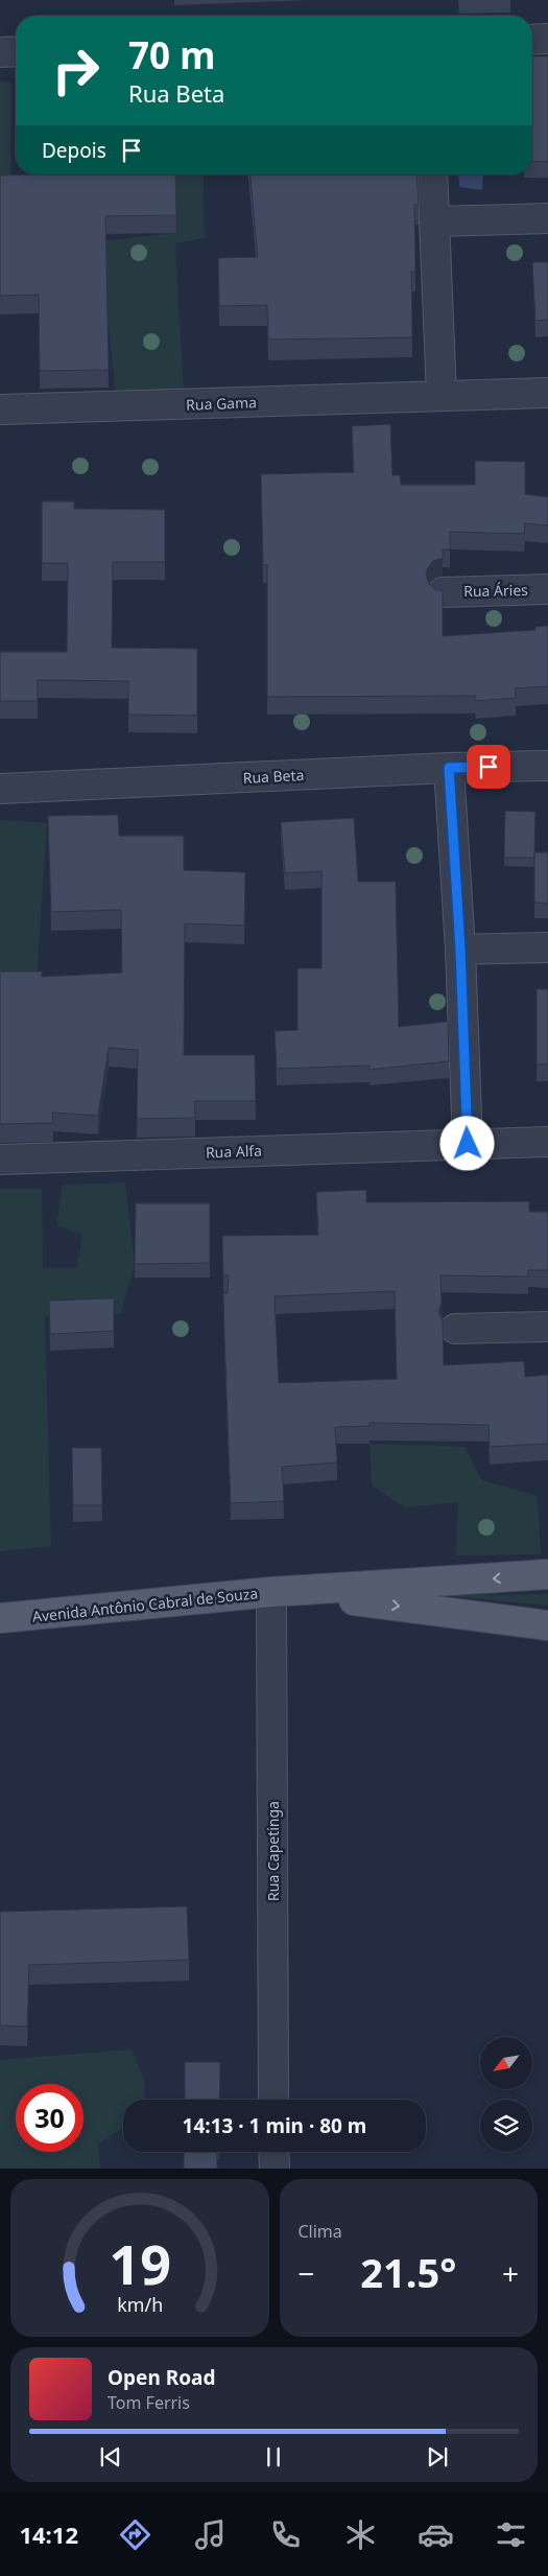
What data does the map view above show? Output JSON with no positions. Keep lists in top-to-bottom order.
{
  "streets": {
    "main road": ["Avenida Antônio Cabral de Souza"],
    "street": [
      "Rua Gama",
      "Rua Áries",
      "Rua Beta",
      "Rua Alfa",
      "Rua Capetinga"
    ]
  },
  "crossings": [
    ["Avenida Antônio Cabral de Souza", "Rua Capetinga"]
  ],
  "north": "bottom left",
  "page": {
    "turn": ["70 m", "Rua Beta"],
    "then": "Depois",
    "limit": "30",
    "trip": "14:13 · 1 min · 80 m",
    "tile": "Clima",
    "heat": ["−", "21.5°", "+"],
    "song": ["Open Road", "Tom Ferris"],
    "tabs": "14:12",
    "gauge": ["19", "km/h"]
  }
}
